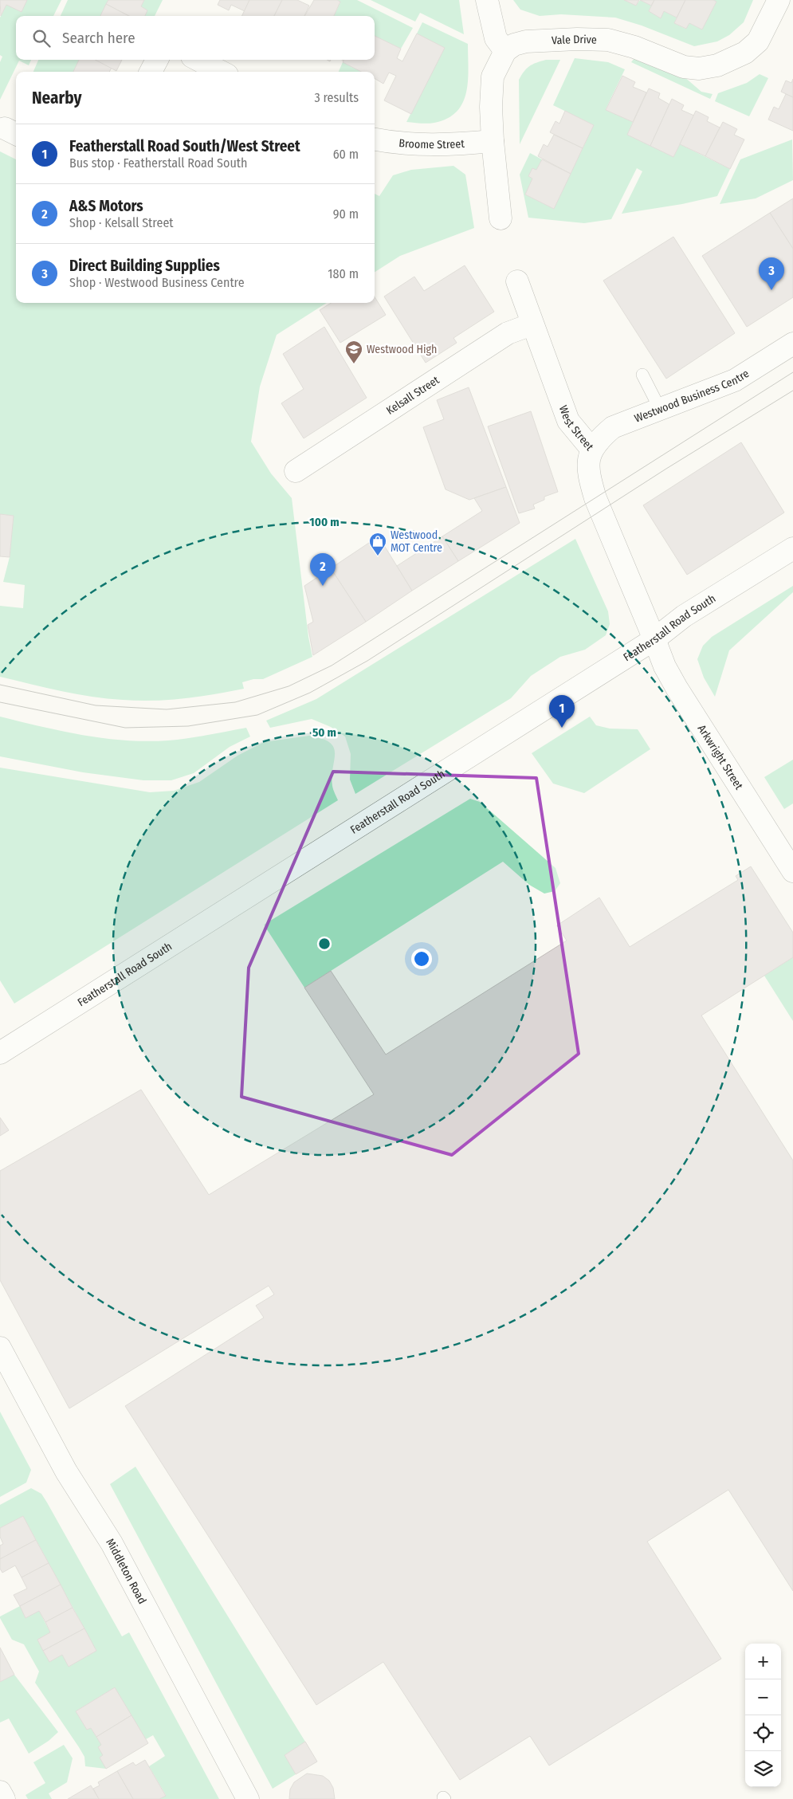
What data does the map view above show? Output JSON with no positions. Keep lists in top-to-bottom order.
{
  "streets": {
    "street": [
      "Vale Drive",
      "Broome Street",
      "Kelsall Street",
      "Westwood Business Centre",
      "West Street",
      "Featherstall Road South",
      "Arkwright Street",
      "Middleton Road"
    ]
  },
  "crossings": [
    ["Kelsall Street", "West Street"],
    ["Westwood Business Centre", "West Street"],
    ["West Street", "Featherstall Road South"],
    ["West Street", "Arkwright Street"],
    ["Featherstall Road South", "Arkwright Street"]
  ],
  "places": {
    "school or university": ["Westwood High"],
    "shop": ["Westwood MOT Centre"]
  },
  "page": {
    "search": "Search here",
    "heading": ["Nearby", "3 results"],
    "list": [
      {
        "mark": "1",
        "name": "Featherstall Road South/West Street",
        "note": "Bus stop · Featherstall Road South",
        "value": "60 m"
      },
      {
        "mark": "2",
        "name": "A&S Motors",
        "note": "Shop · Kelsall Street",
        "value": "90 m"
      },
      {
        "mark": "3",
        "name": "Direct Building Supplies",
        "note": "Shop · Westwood Business Centre",
        "value": "180 m"
      }
    ],
    "pins": ["3", "2", "1"],
    "map_buttons": ["+", "−"]
  },
  "rings": ["100 m", "50 m"]
}
